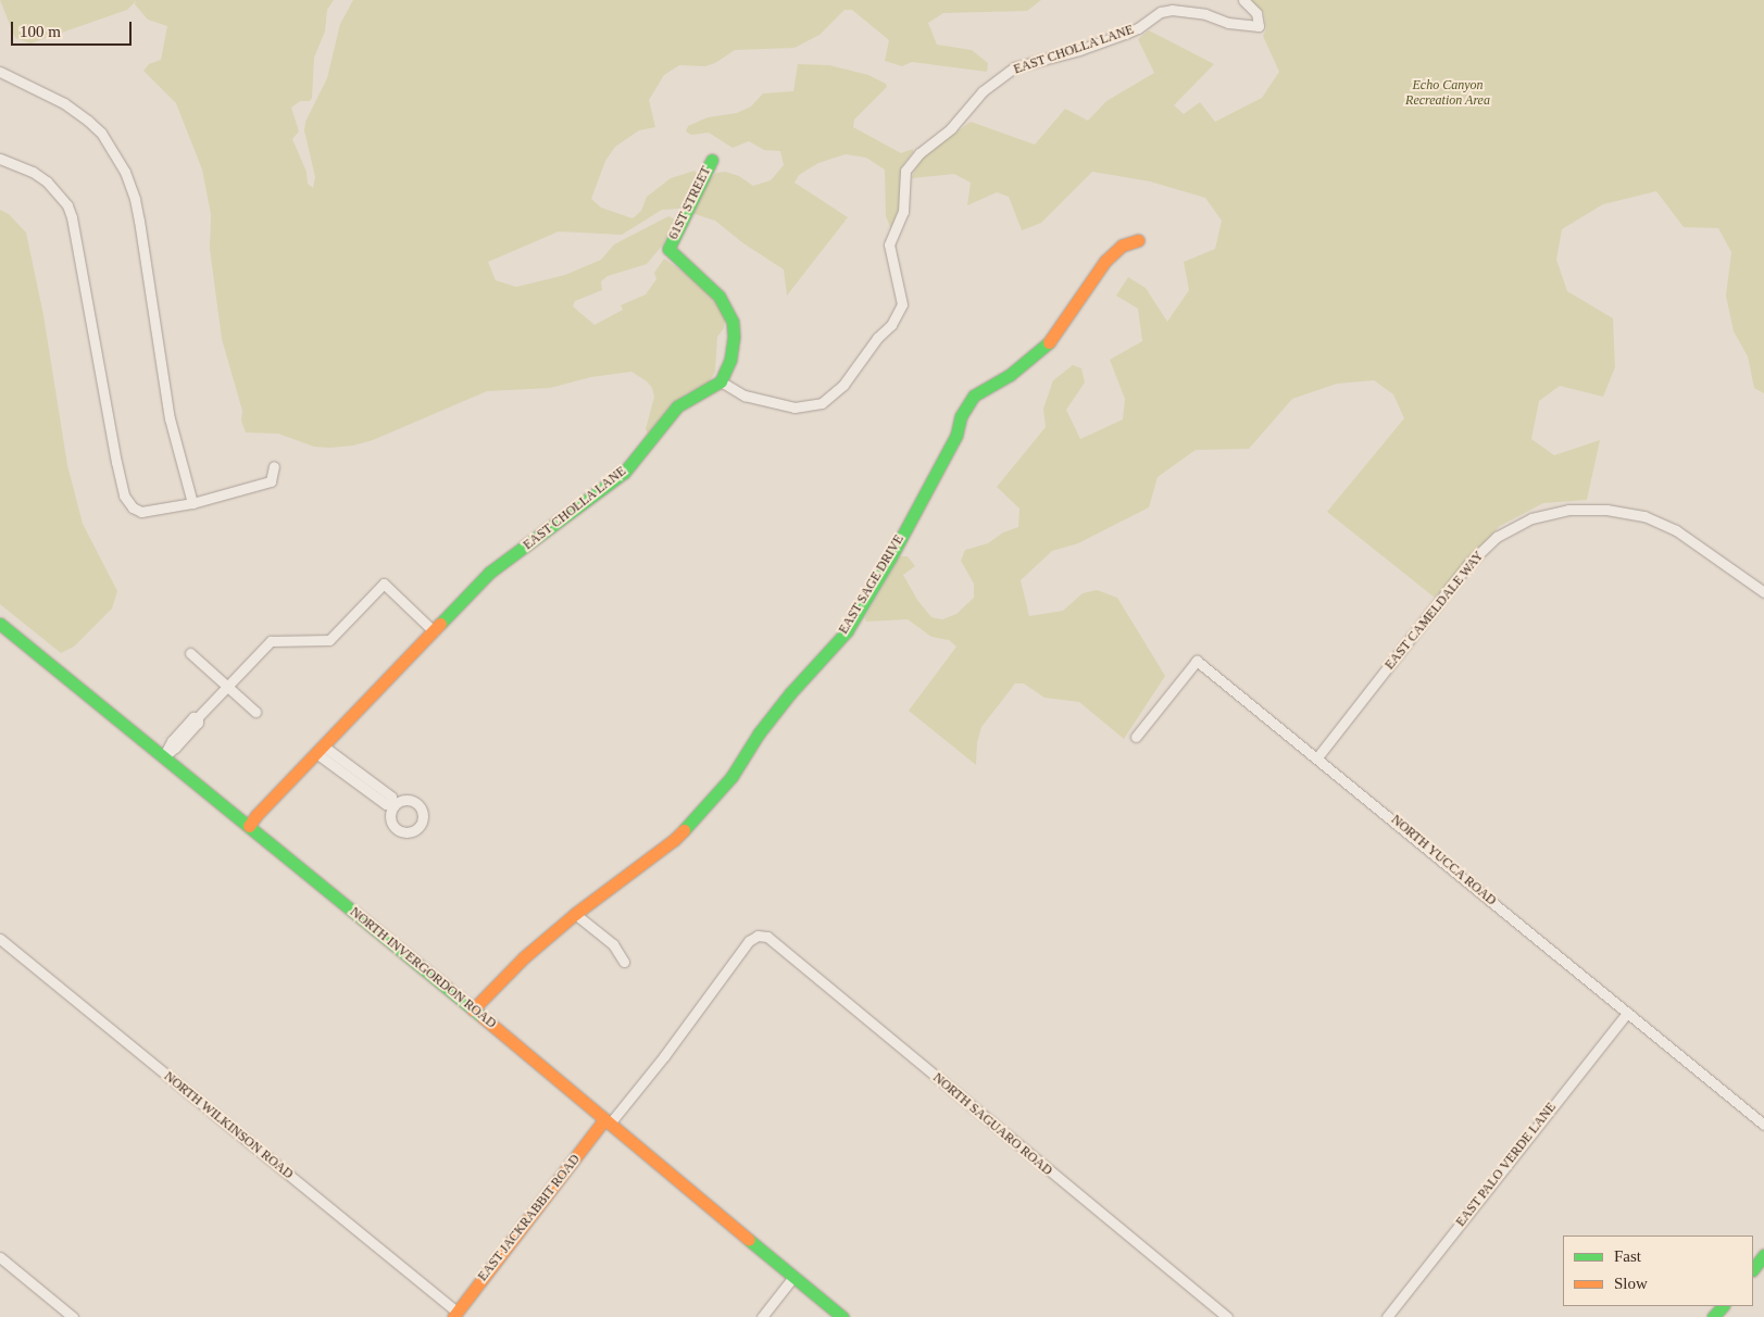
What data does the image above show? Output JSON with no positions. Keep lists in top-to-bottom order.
{
  "streets": {
    "street": [
      "EAST CHOLLA LANE",
      "61ST STREET",
      "EAST SAGE DRIVE",
      "EAST CAMELDALE WAY",
      "NORTH YUCCA ROAD",
      "NORTH INVERGORDON ROAD",
      "NORTH SAGUARO ROAD",
      "NORTH WILKINSON ROAD",
      "EAST PALO VERDE LANE",
      "EAST JACKRABBIT ROAD"
    ]
  },
  "crossings": [
    ["EAST CHOLLA LANE", "61ST STREET"],
    ["EAST CHOLLA LANE", "NORTH INVERGORDON ROAD"],
    ["EAST SAGE DRIVE", "NORTH INVERGORDON ROAD"],
    ["EAST CAMELDALE WAY", "NORTH YUCCA ROAD"],
    ["NORTH YUCCA ROAD", "EAST PALO VERDE LANE"],
    ["NORTH INVERGORDON ROAD", "EAST JACKRABBIT ROAD"],
    ["NORTH SAGUARO ROAD", "EAST JACKRABBIT ROAD"],
    ["NORTH WILKINSON ROAD", "EAST JACKRABBIT ROAD"]
  ],
  "parks": ["Echo Canyon Recreation Area"],
  "legend": ["Fast", "Slow"],
  "scale_bar": "100 m"
}
